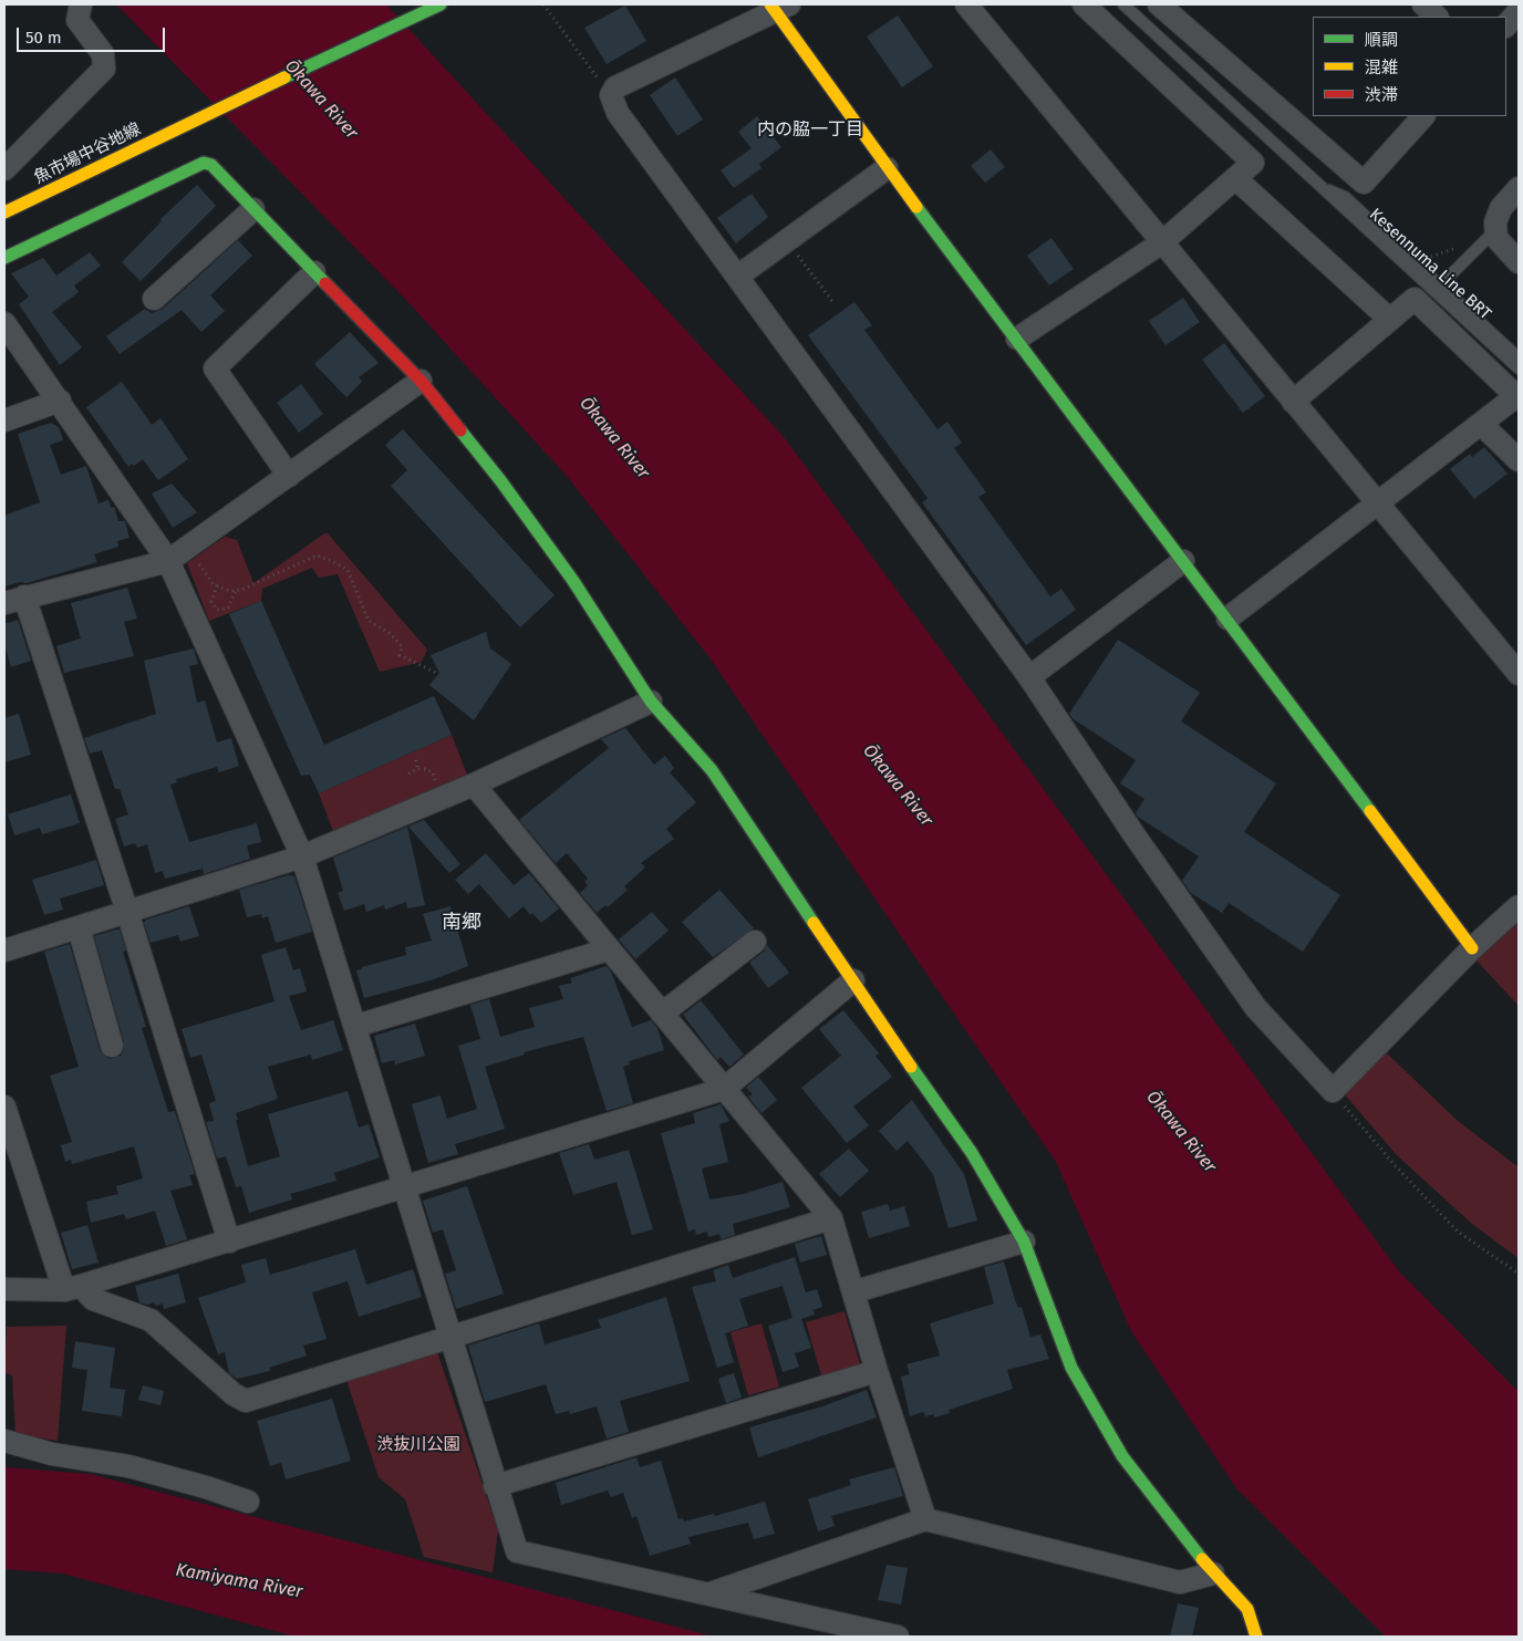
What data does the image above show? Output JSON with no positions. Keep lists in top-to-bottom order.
{
  "streets": {
    "street": ["魚市場中谷地線"],
    "lane": ["Kesennuma Line BRT"]
  },
  "districts": ["内の脇一丁目", "南郷"],
  "water": ["Ōkawa River", "Kamiyama River"],
  "parks": ["渋抜川公園"],
  "legend": ["順調", "混雑", "渋滞"],
  "scale_bar": "50 m"
}
